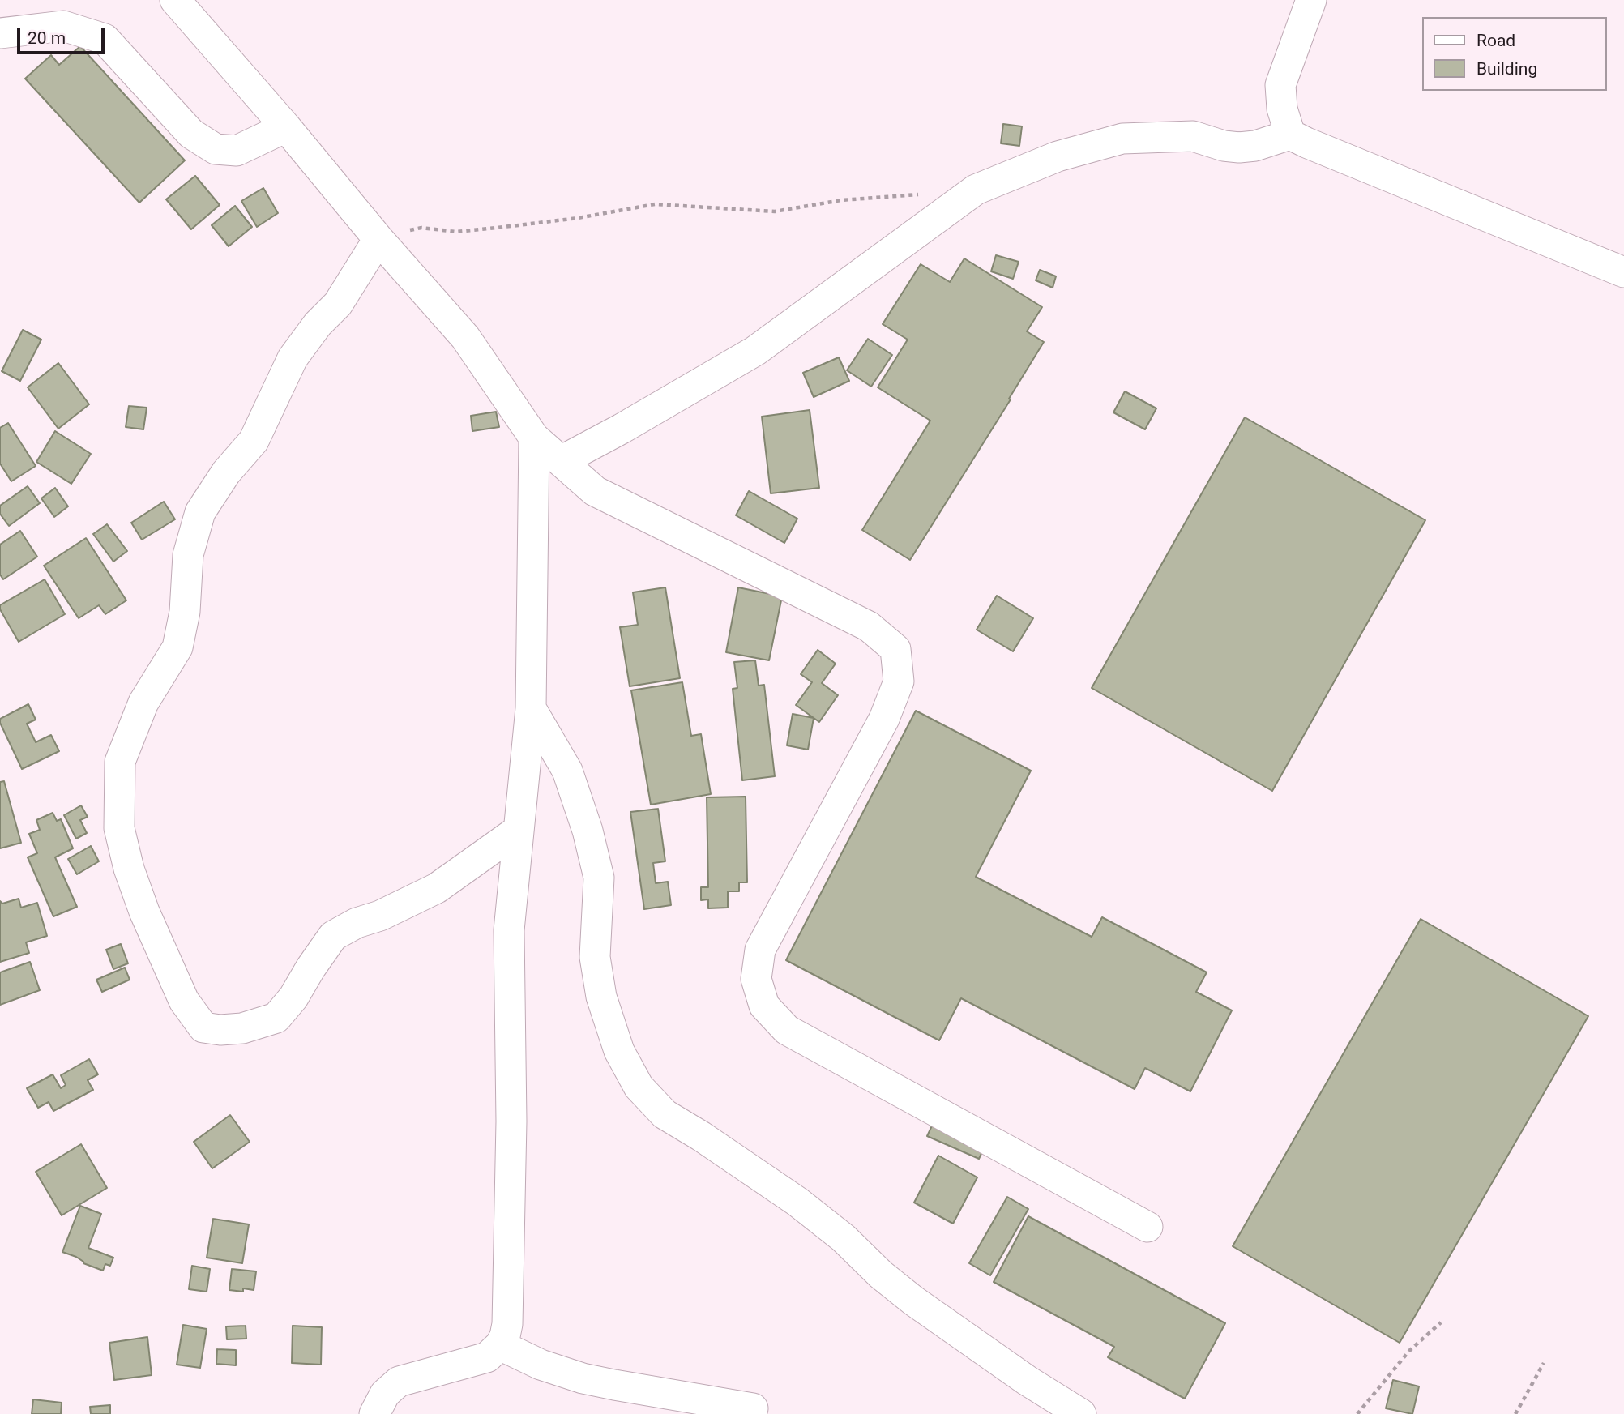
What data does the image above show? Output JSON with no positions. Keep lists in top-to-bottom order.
{
  "legend": ["Road", "Building"],
  "scale_bar": "20 m"
}
